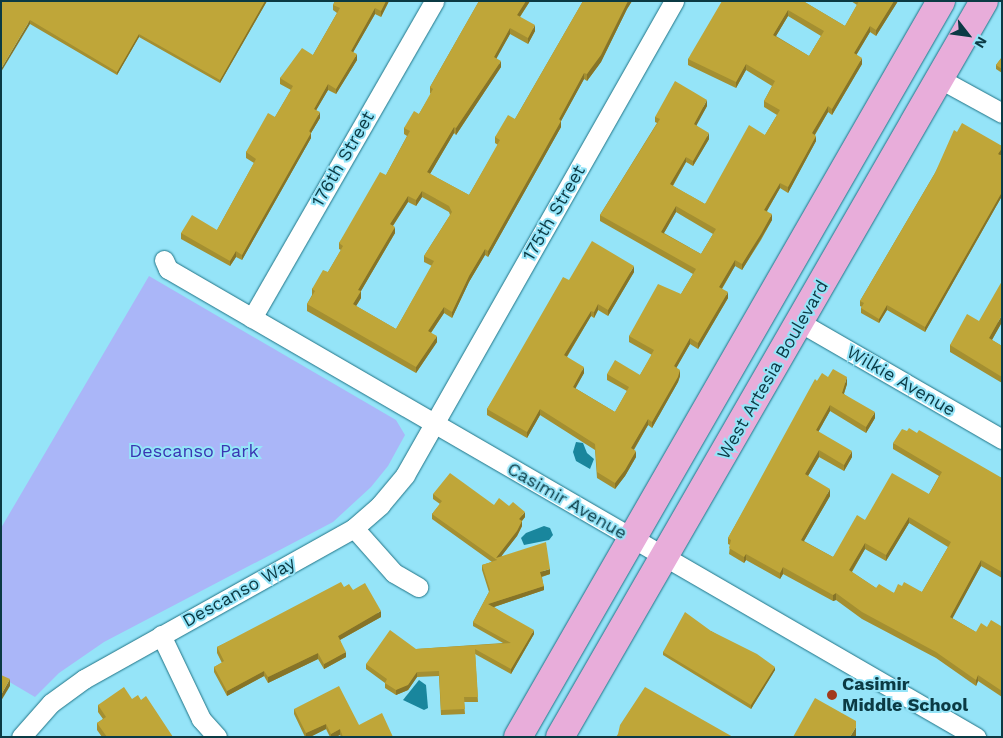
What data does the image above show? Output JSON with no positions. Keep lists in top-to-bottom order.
{
  "streets": {
    "main road": ["West Artesia Boulevard"],
    "street": [
      "176th Street",
      "175th Street",
      "Wilkie Avenue",
      "Casimir Avenue",
      "Descanso Way"
    ]
  },
  "crossings": [
    ["176th Street", "Casimir Avenue"],
    ["175th Street", "Casimir Avenue"],
    ["175th Street", "Descanso Way"],
    ["West Artesia Boulevard", "Wilkie Avenue"],
    ["West Artesia Boulevard", "Casimir Avenue"],
    ["Casimir Avenue", "Descanso Way"]
  ],
  "parks": ["Descanso Park"],
  "places": ["Casimir Middle School"],
  "north": "bottom right"
}
